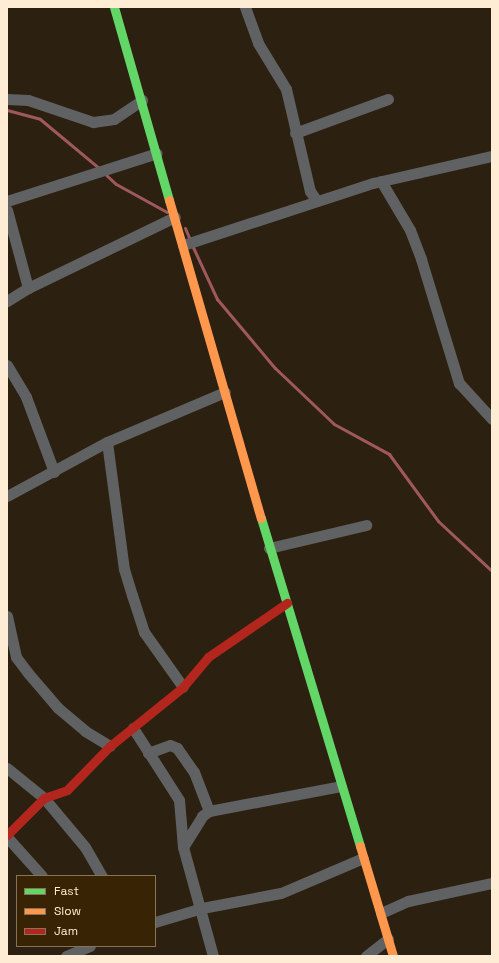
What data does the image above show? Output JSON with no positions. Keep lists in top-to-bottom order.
{
  "legend": ["Fast", "Slow", "Jam"]
}
